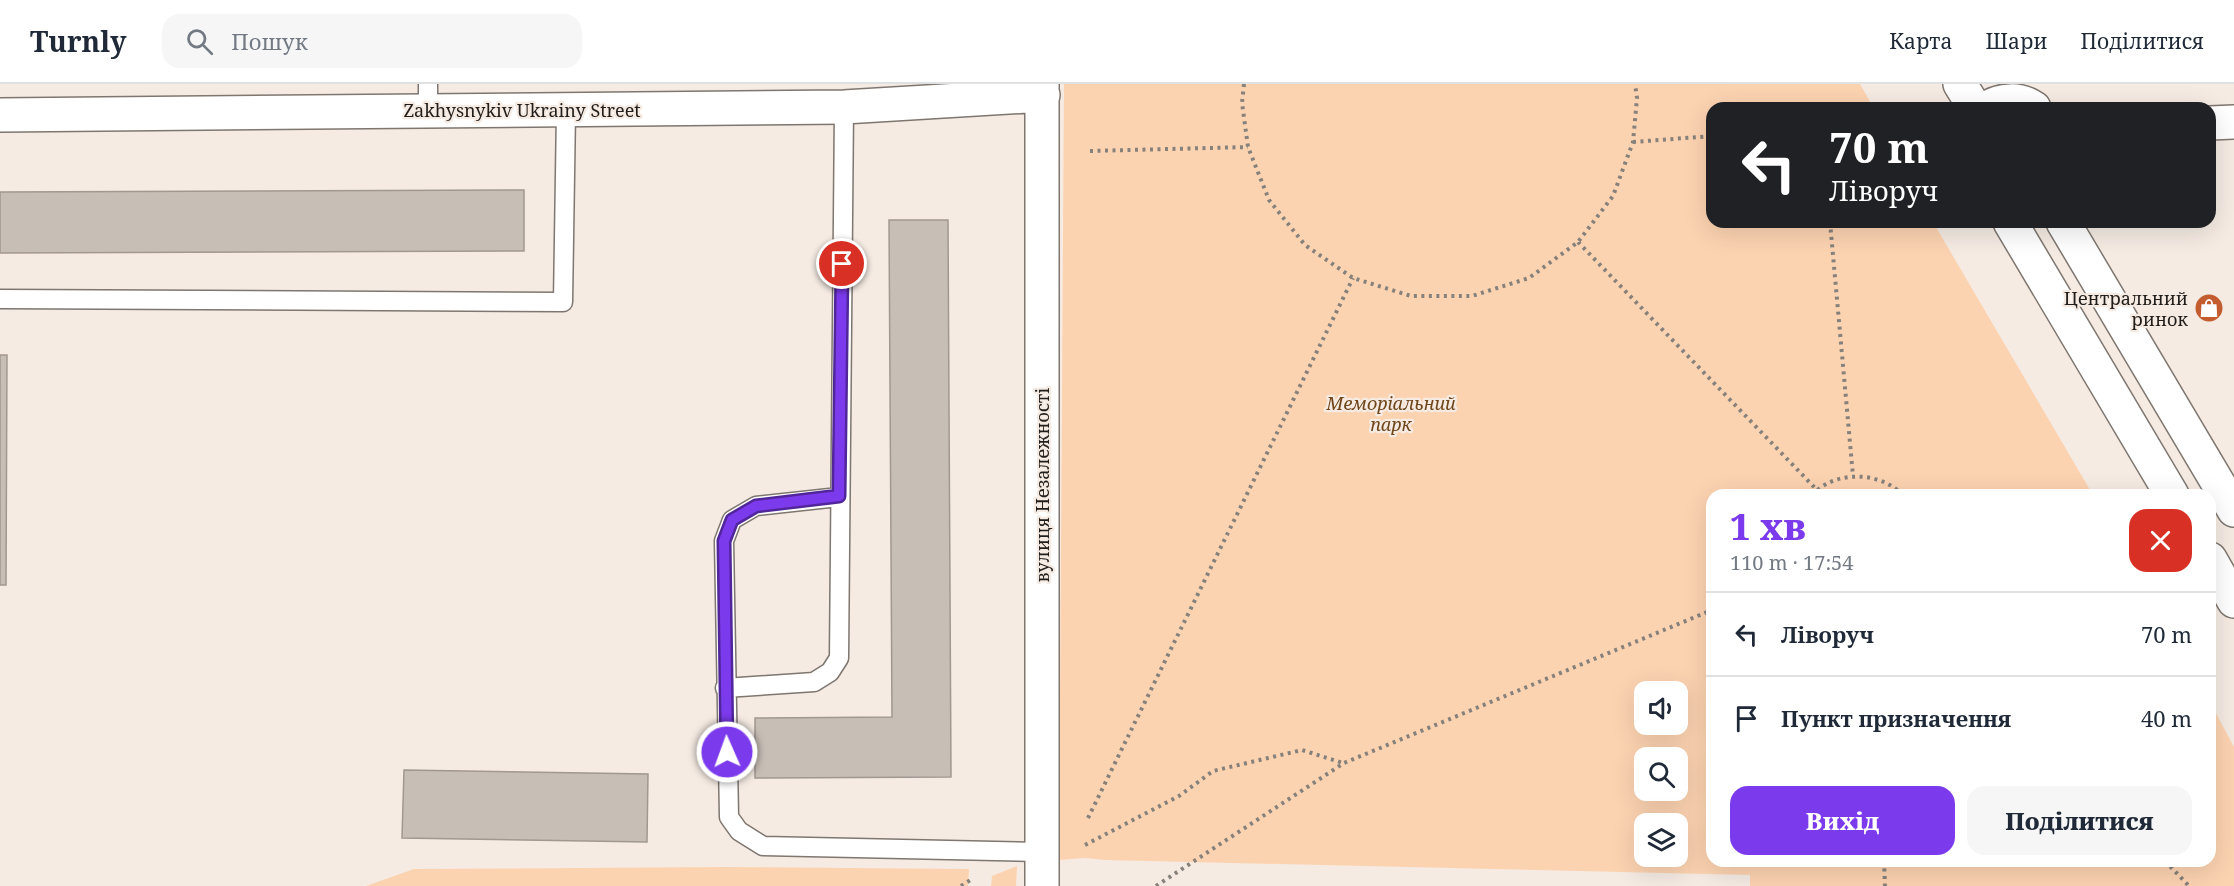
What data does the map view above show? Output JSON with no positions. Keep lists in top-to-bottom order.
{
  "streets": {
    "street": ["Zakhysnykiv Ukrainy Street", "вулиця Незалежності"]
  },
  "crossings": [
    ["Zakhysnykiv Ukrainy Street", "вулиця Незалежності"]
  ],
  "parks": ["Меморіальний парк"],
  "places": {
    "shop": ["Центральний ринок"]
  },
  "page": {
    "header": "Turnly",
    "search": "Пошук",
    "nav": ["Карта", "Шари", "Поділитися"],
    "turn": ["70 m", "Ліворуч"],
    "heading": ["1 хв", "110 m · 17:54"],
    "list": [
      {
        "name": "Ліворуч",
        "value": "70 m"
      },
      {
        "name": "Пункт призначення",
        "value": "40 m"
      }
    ],
    "buttons": ["Вихід", "Поділитися"]
  }
}
